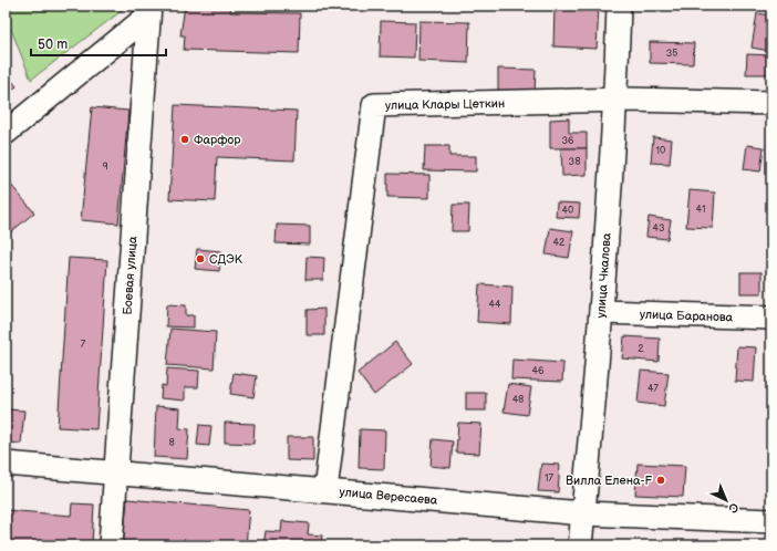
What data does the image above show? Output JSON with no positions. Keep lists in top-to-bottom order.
{
  "streets": {
    "street": [
      "улица Клары Цеткин",
      "Боевая улица",
      "улица Чкалова",
      "улица Баранова",
      "улица Вересаева"
    ]
  },
  "crossings": [
    ["улица Клары Цеткин", "улица Чкалова"],
    ["улица Клары Цеткин", "улица Вересаева"],
    ["Боевая улица", "улица Вересаева"],
    ["улица Чкалова", "улица Баранова"],
    ["улица Чкалова", "улица Вересаева"]
  ],
  "places": ["Фарфор", "СДЭК", "Вилла Елена-F"],
  "house_numbers": [
    "35",
    "36",
    "10",
    "38",
    "9",
    "41",
    "40",
    "43",
    "42",
    "44",
    "7",
    "2",
    "46",
    "47",
    "48",
    "8",
    "17"
  ],
  "scale_bar": "50 m",
  "north": "bottom right"
}
